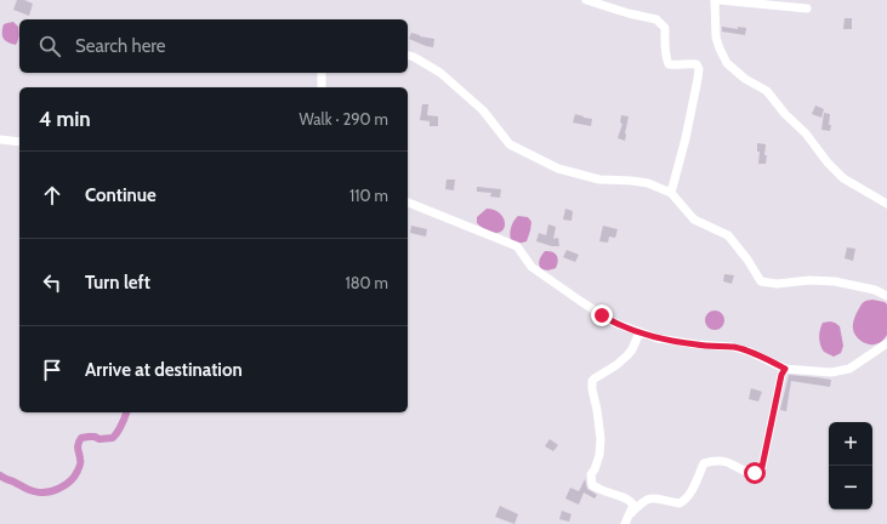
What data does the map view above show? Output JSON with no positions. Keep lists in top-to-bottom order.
{
  "page": {
    "search": "Search here",
    "heading": ["4 min", "Walk · 290 m"],
    "list": [
      ["Continue", "110 m"],
      ["Turn left", "180 m"],
      "Arrive at destination"
    ],
    "map_buttons": ["+", "−"]
  }
}
